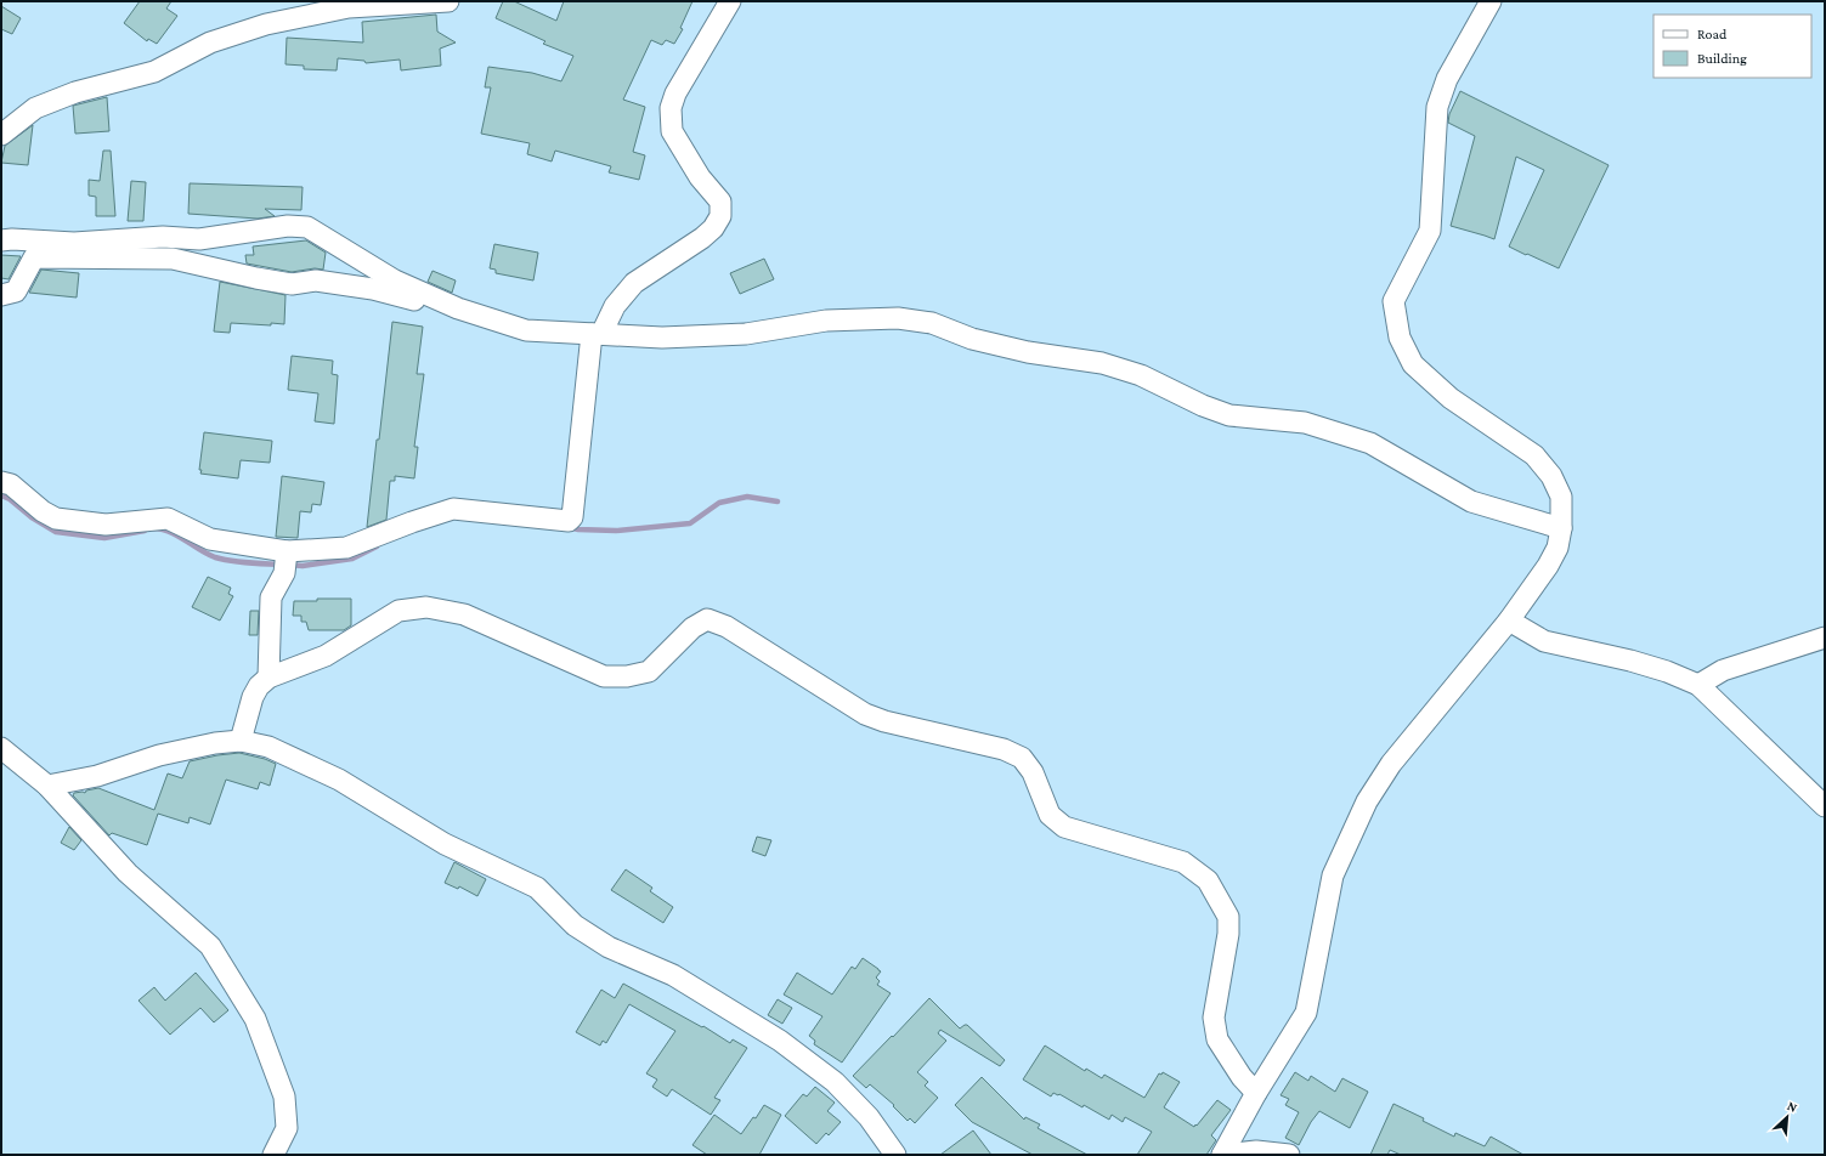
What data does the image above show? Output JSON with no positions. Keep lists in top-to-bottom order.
{
  "legend": ["Road", "Building"],
  "north": "top right"
}
